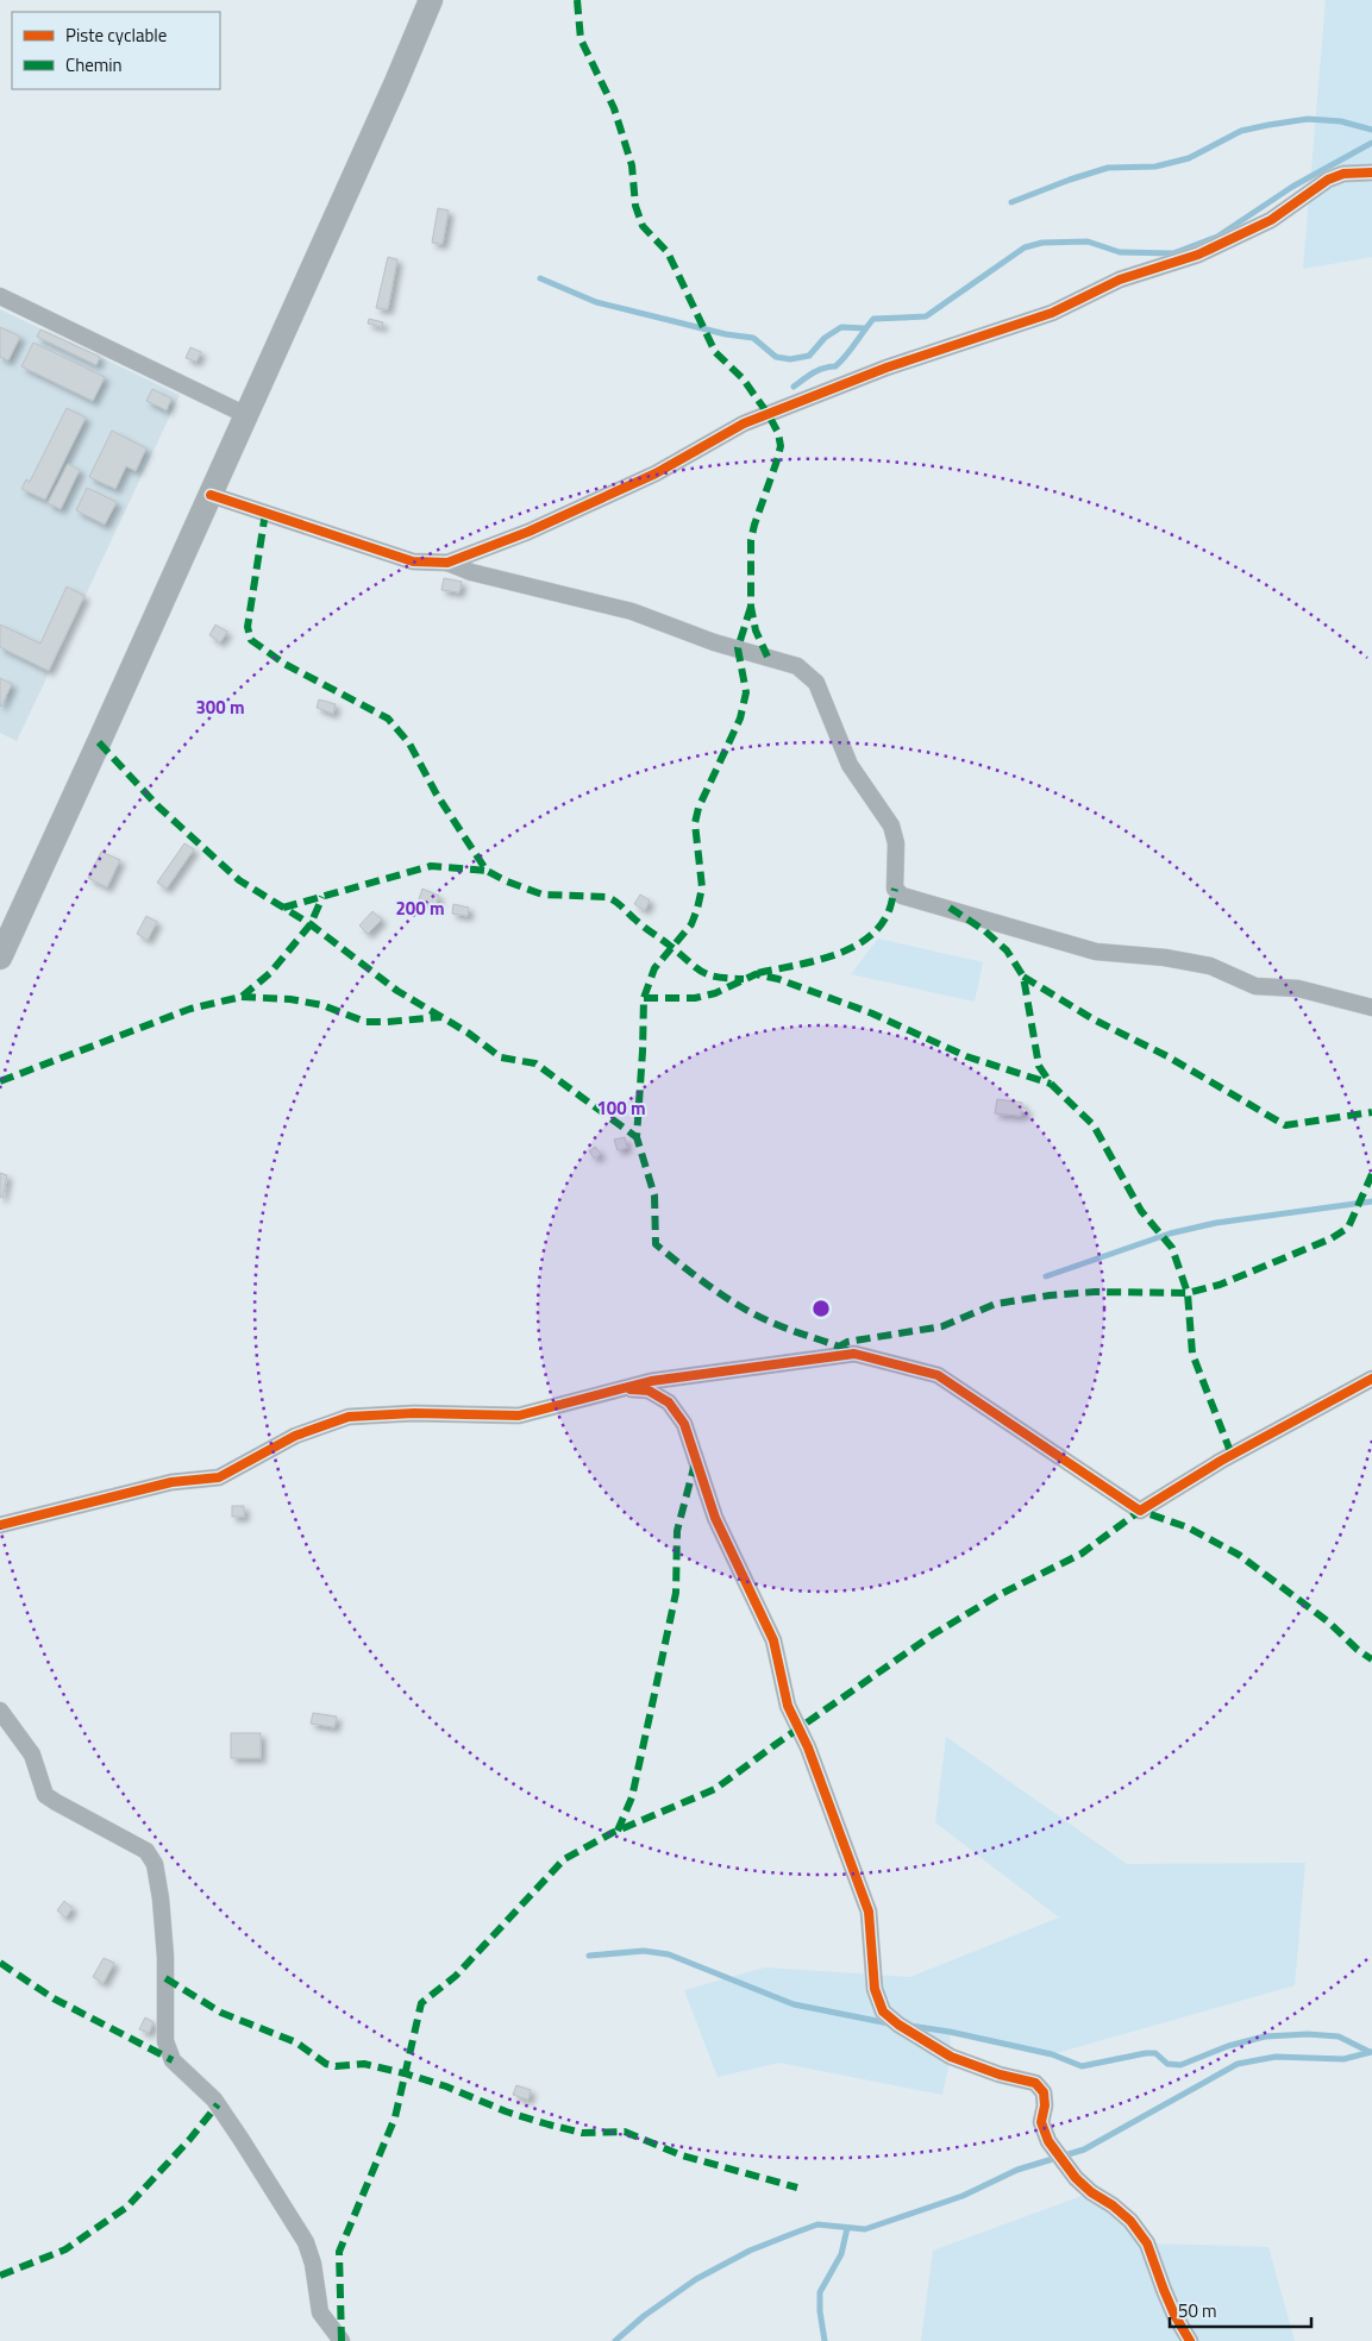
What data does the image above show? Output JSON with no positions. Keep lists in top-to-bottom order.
{
  "legend": ["Piste cyclable", "Chemin"],
  "scale_bar": "50 m",
  "rings": ["300 m", "200 m", "100 m"]
}
